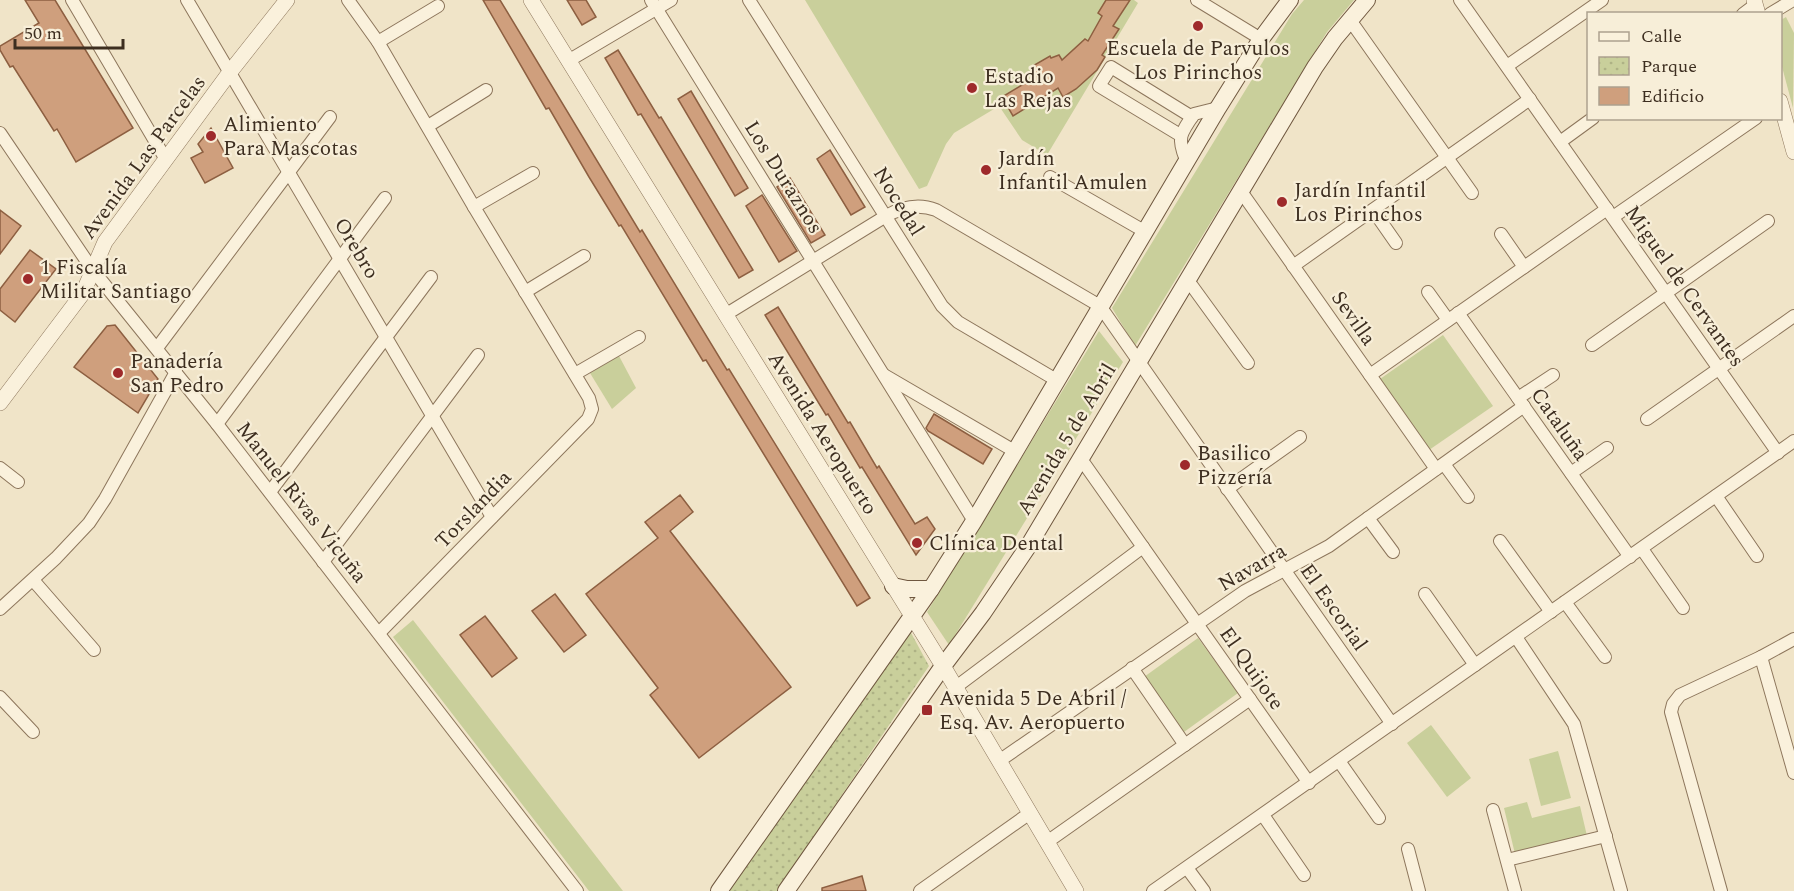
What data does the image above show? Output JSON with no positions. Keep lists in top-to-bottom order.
{
  "streets": {
    "main road": ["Avenida 5 de Abril"],
    "street": [
      "Avenida Las Parcelas",
      "Los Duraznos",
      "Nocedal",
      "Orebro",
      "Miguel de Cervantes",
      "Sevilla",
      "Cataluña",
      "Avenida Aeropuerto",
      "Manuel Rivas Vicuña",
      "Torslandia",
      "Navarra",
      "El Escorial",
      "El Quijote"
    ]
  },
  "crossings": [
    ["Avenida Las Parcelas", "Orebro"],
    ["Avenida Las Parcelas", "Manuel Rivas Vicuña"],
    ["Los Duraznos", "Avenida 5 de Abril"],
    ["Nocedal", "Avenida 5 de Abril"],
    ["Orebro", "Torslandia"],
    ["Sevilla", "Avenida 5 de Abril"],
    ["Sevilla", "Navarra"],
    ["Cataluña", "Navarra"],
    ["Avenida Aeropuerto", "Avenida 5 de Abril"],
    ["Avenida Aeropuerto", "Navarra"],
    ["Avenida 5 de Abril", "El Escorial"],
    ["Avenida 5 de Abril", "El Quijote"],
    ["Manuel Rivas Vicuña", "Torslandia"],
    ["Navarra", "El Escorial"],
    ["Navarra", "El Quijote"]
  ],
  "places": {
    "other": [
      "Escuela de Parvulos Los Pirinchos",
      "Estadio Las Rejas",
      "Alimiento Para Mascotas",
      "Jardín Infantil Amulen",
      "Jardín Infantil Los Pirinchos",
      "1 Fiscalía Militar Santiago",
      "Panadería San Pedro",
      "Basilico Pizzería",
      "Clínica Dental"
    ],
    "transit": ["Avenida 5 De Abril / Esq. Av. Aeropuerto"]
  },
  "legend": ["Calle", "Parque", "Edificio"],
  "scale_bar": "50 m"
}
